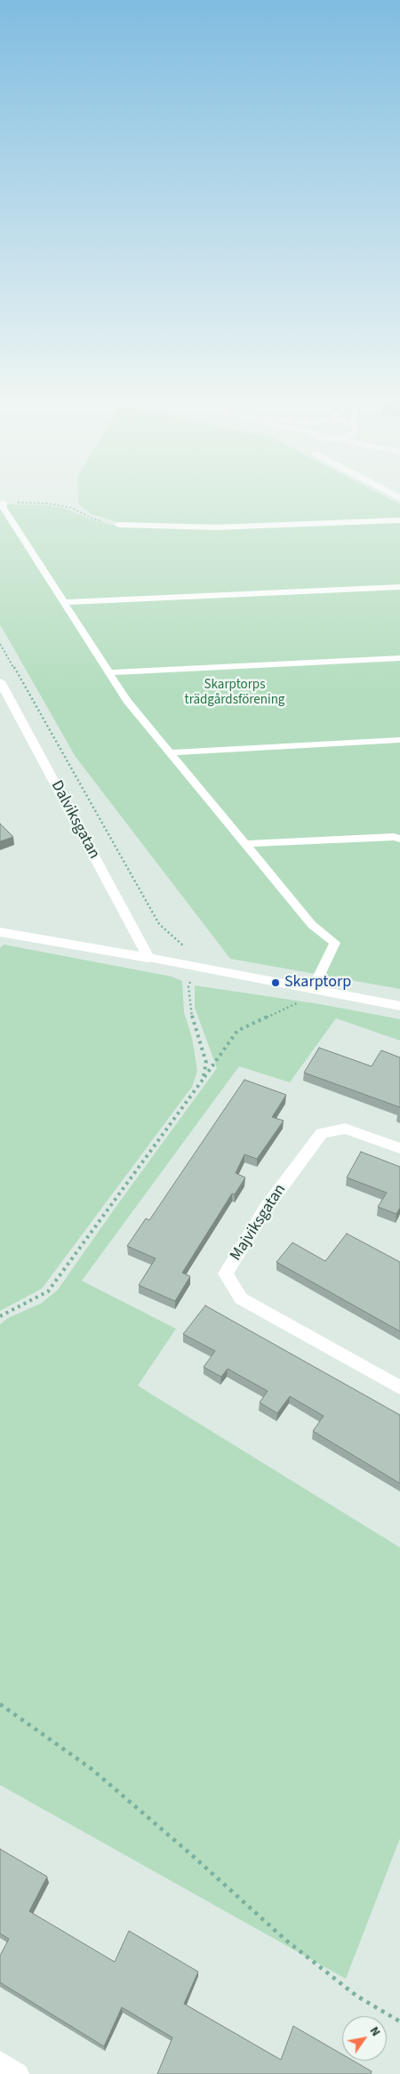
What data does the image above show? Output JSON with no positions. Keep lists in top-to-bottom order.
{
  "streets": {
    "street": ["Dalviksgatan", "Majviksgatan"]
  },
  "parks": ["Skarptorps trädgårdsförening"],
  "places": ["Skarptorp"],
  "north": "top right"
}
